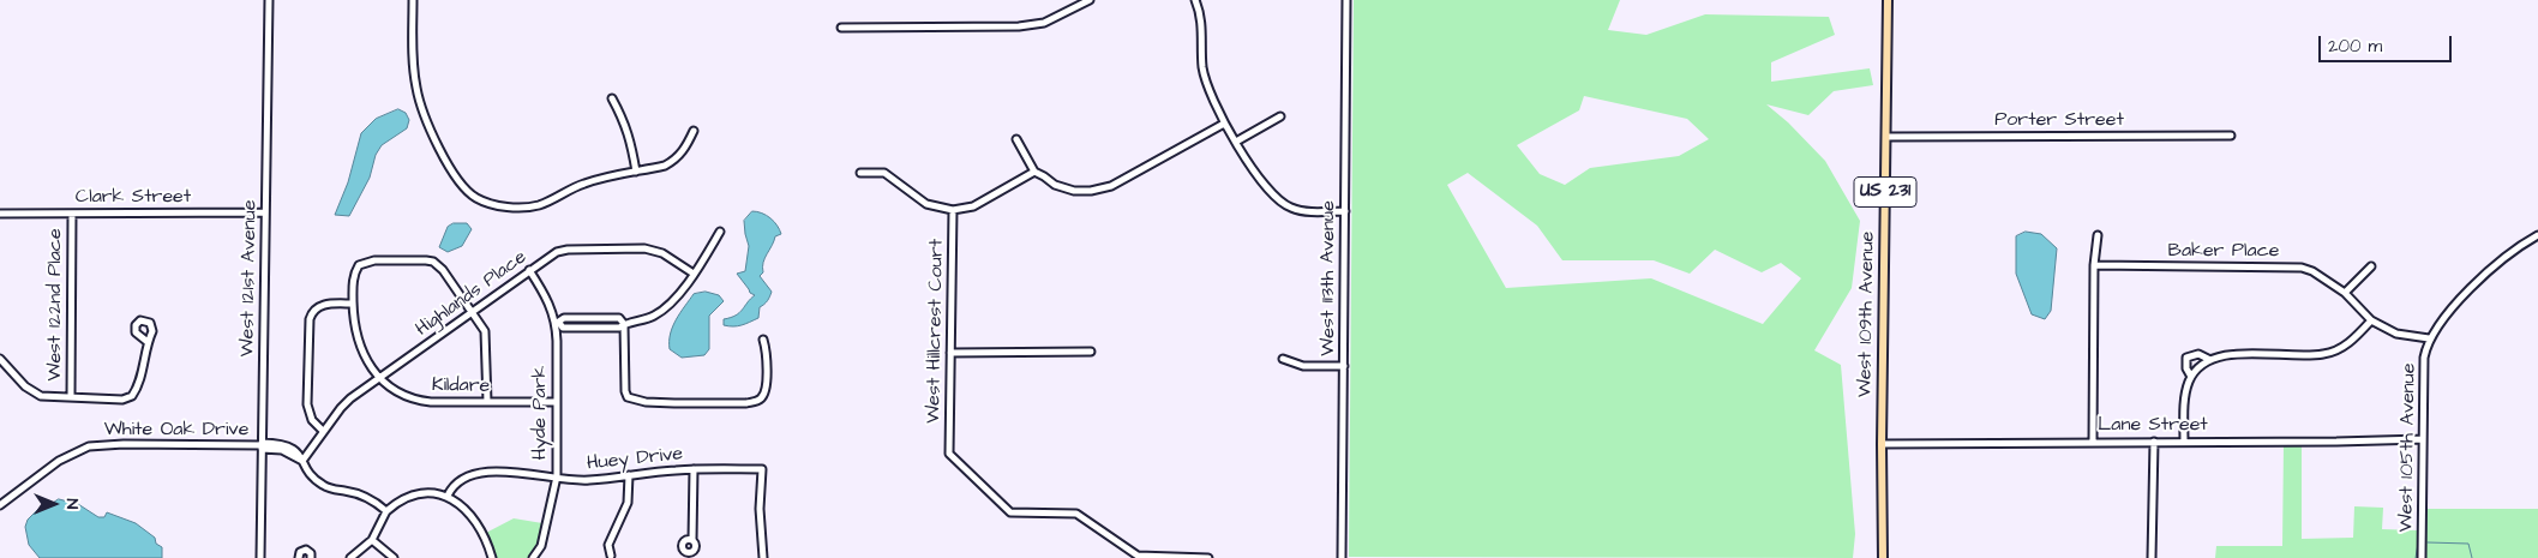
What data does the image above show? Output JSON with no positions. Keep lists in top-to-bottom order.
{
  "streets": {
    "main road": ["US 231", "West 109th Avenue"],
    "street": [
      "Porter Street",
      "Clark Street",
      "Baker Place",
      "West 121st Avenue",
      "West 113th Avenue",
      "Highlands Place",
      "West 122nd Place",
      "West Hillcrest Court",
      "Kildare",
      "Hyde Park",
      "Lane Street",
      "White Oak Drive",
      "West 105th Avenue",
      "Huey Drive"
    ]
  },
  "crossings": [
    ["Porter Street", "West 109th Avenue"],
    ["Clark Street", "West 121st Avenue"],
    ["Clark Street", "West 122nd Place"],
    ["Baker Place", "West 105th Avenue"],
    ["West 121st Avenue", "White Oak Drive"],
    ["Highlands Place", "Kildare"],
    ["Highlands Place", "Hyde Park"],
    ["Highlands Place", "White Oak Drive"],
    ["West 109th Avenue", "Lane Street"],
    ["Kildare", "Hyde Park"],
    ["Hyde Park", "Huey Drive"],
    ["Lane Street", "West 105th Avenue"]
  ],
  "scale_bar": "200 m",
  "north": "right"
}
